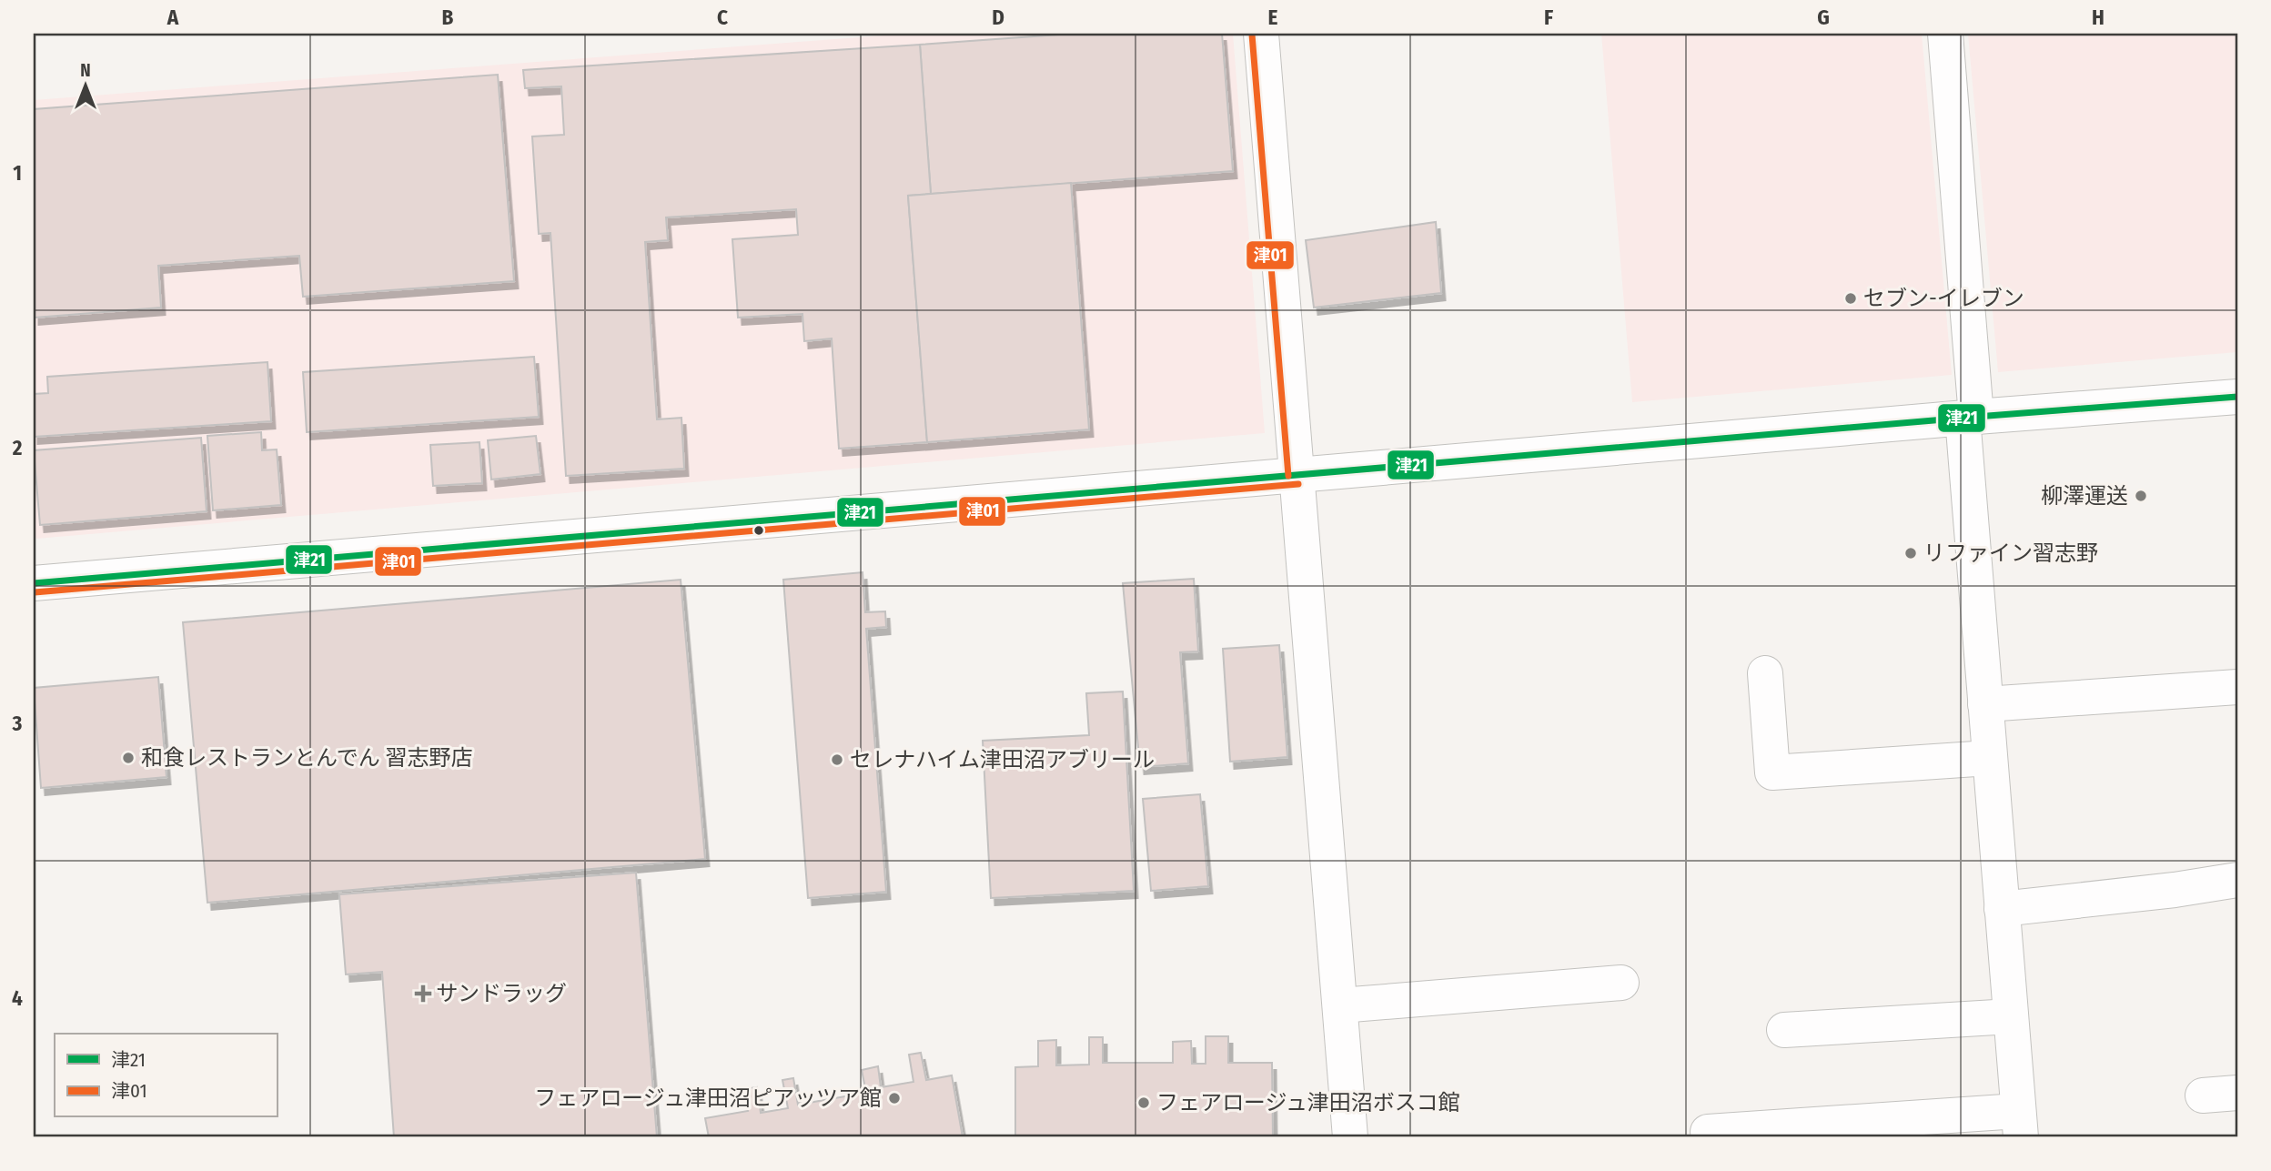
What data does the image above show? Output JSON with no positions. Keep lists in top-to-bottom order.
{
  "places": {
    "other": [
      "セブン-イレブン",
      "柳澤運送",
      "リファイン習志野",
      "和食レストランとんでん 習志野店",
      "セレナハイム津田沼アブリール",
      "フェアロージュ津田沼ピアッツア館",
      "フェアロージュ津田沼ボスコ館"
    ],
    "health": ["サンドラッグ"]
  },
  "lines": ["transit line 津01", "transit line 津21"],
  "legend": ["津21", "津01"],
  "north": "top",
  "grid": {
    "columns": [
      "A",
      "B",
      "C",
      "D",
      "E",
      "F",
      "G",
      "H"
    ],
    "rows": [
      "1",
      "2",
      "3",
      "4"
    ]
  }
}
